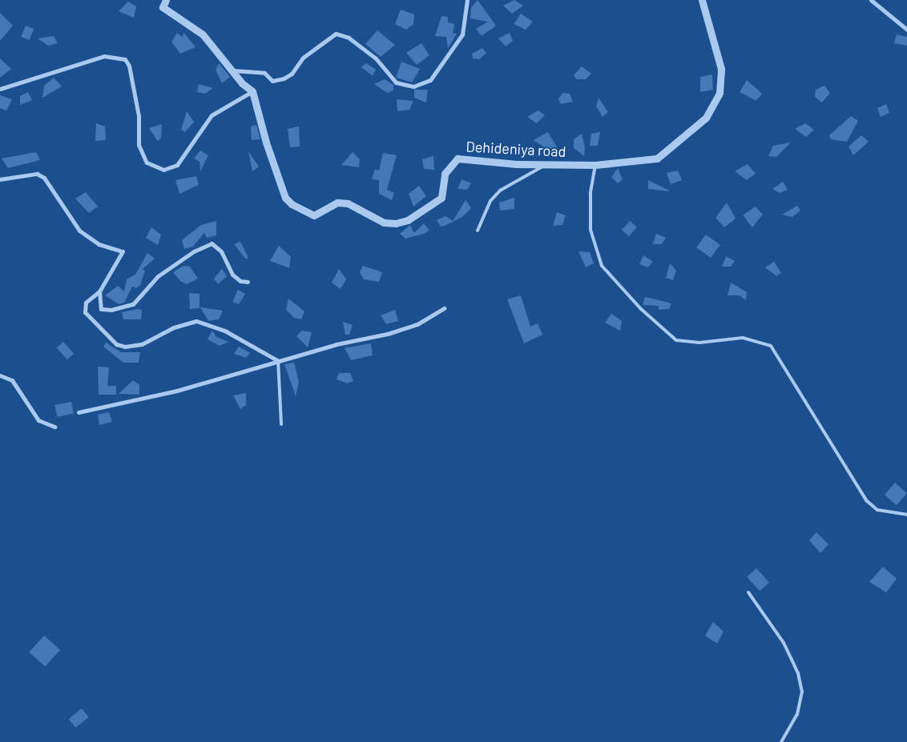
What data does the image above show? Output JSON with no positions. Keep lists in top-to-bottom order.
{
  "streets": {
    "street": ["Dehideniya road"]
  }
}
